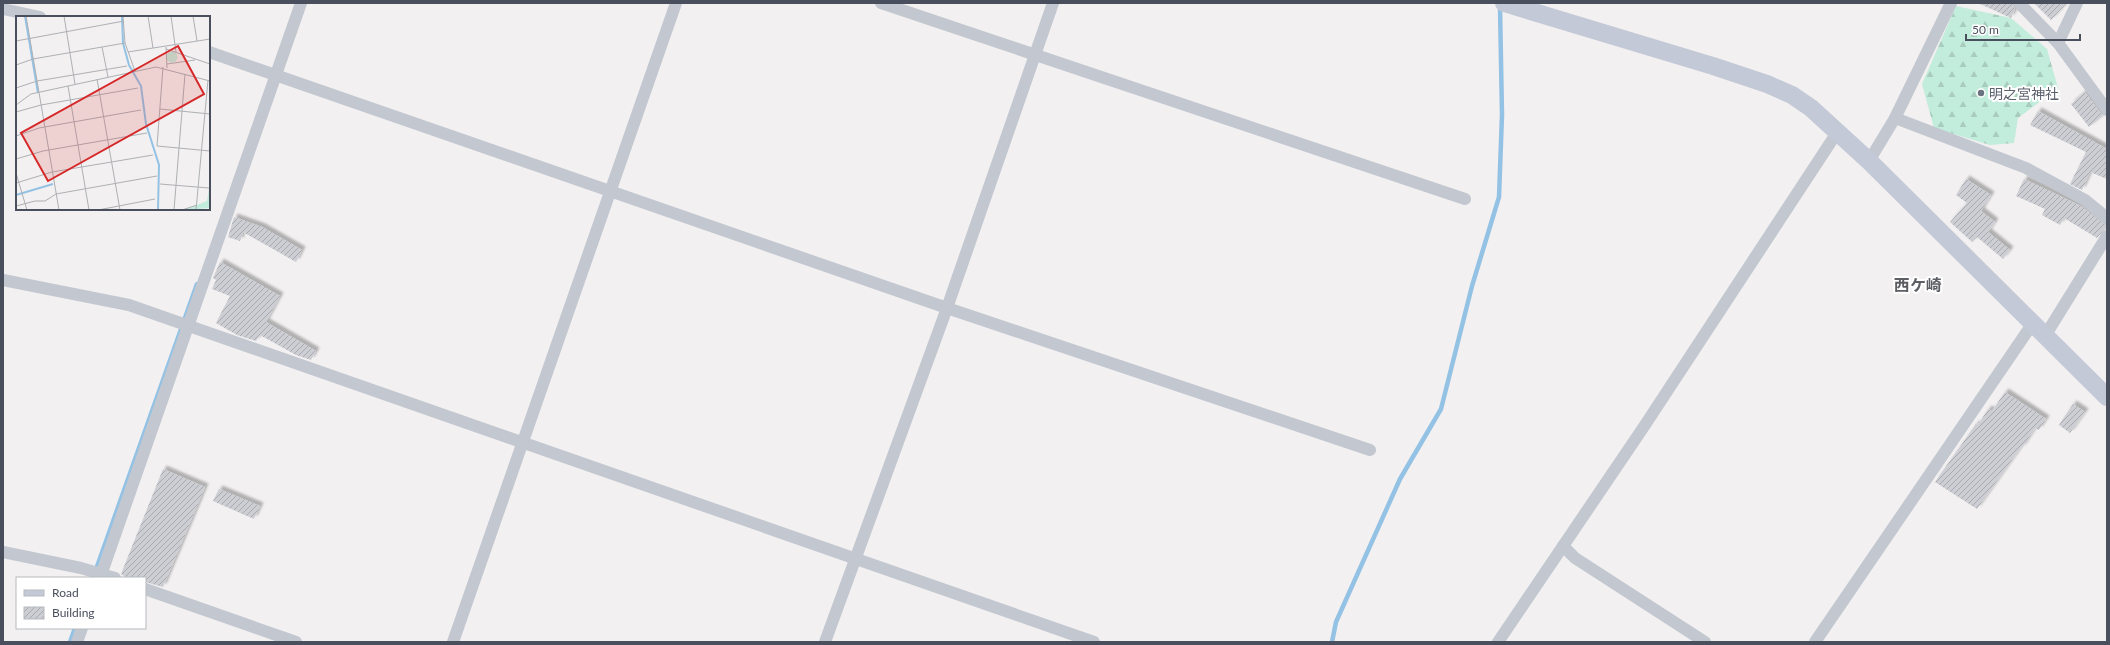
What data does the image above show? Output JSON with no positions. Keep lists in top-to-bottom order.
{
  "districts": ["西ケ崎"],
  "places": ["明之宮神社"],
  "legend": ["Road", "Building"],
  "scale_bar": "50 m"
}
